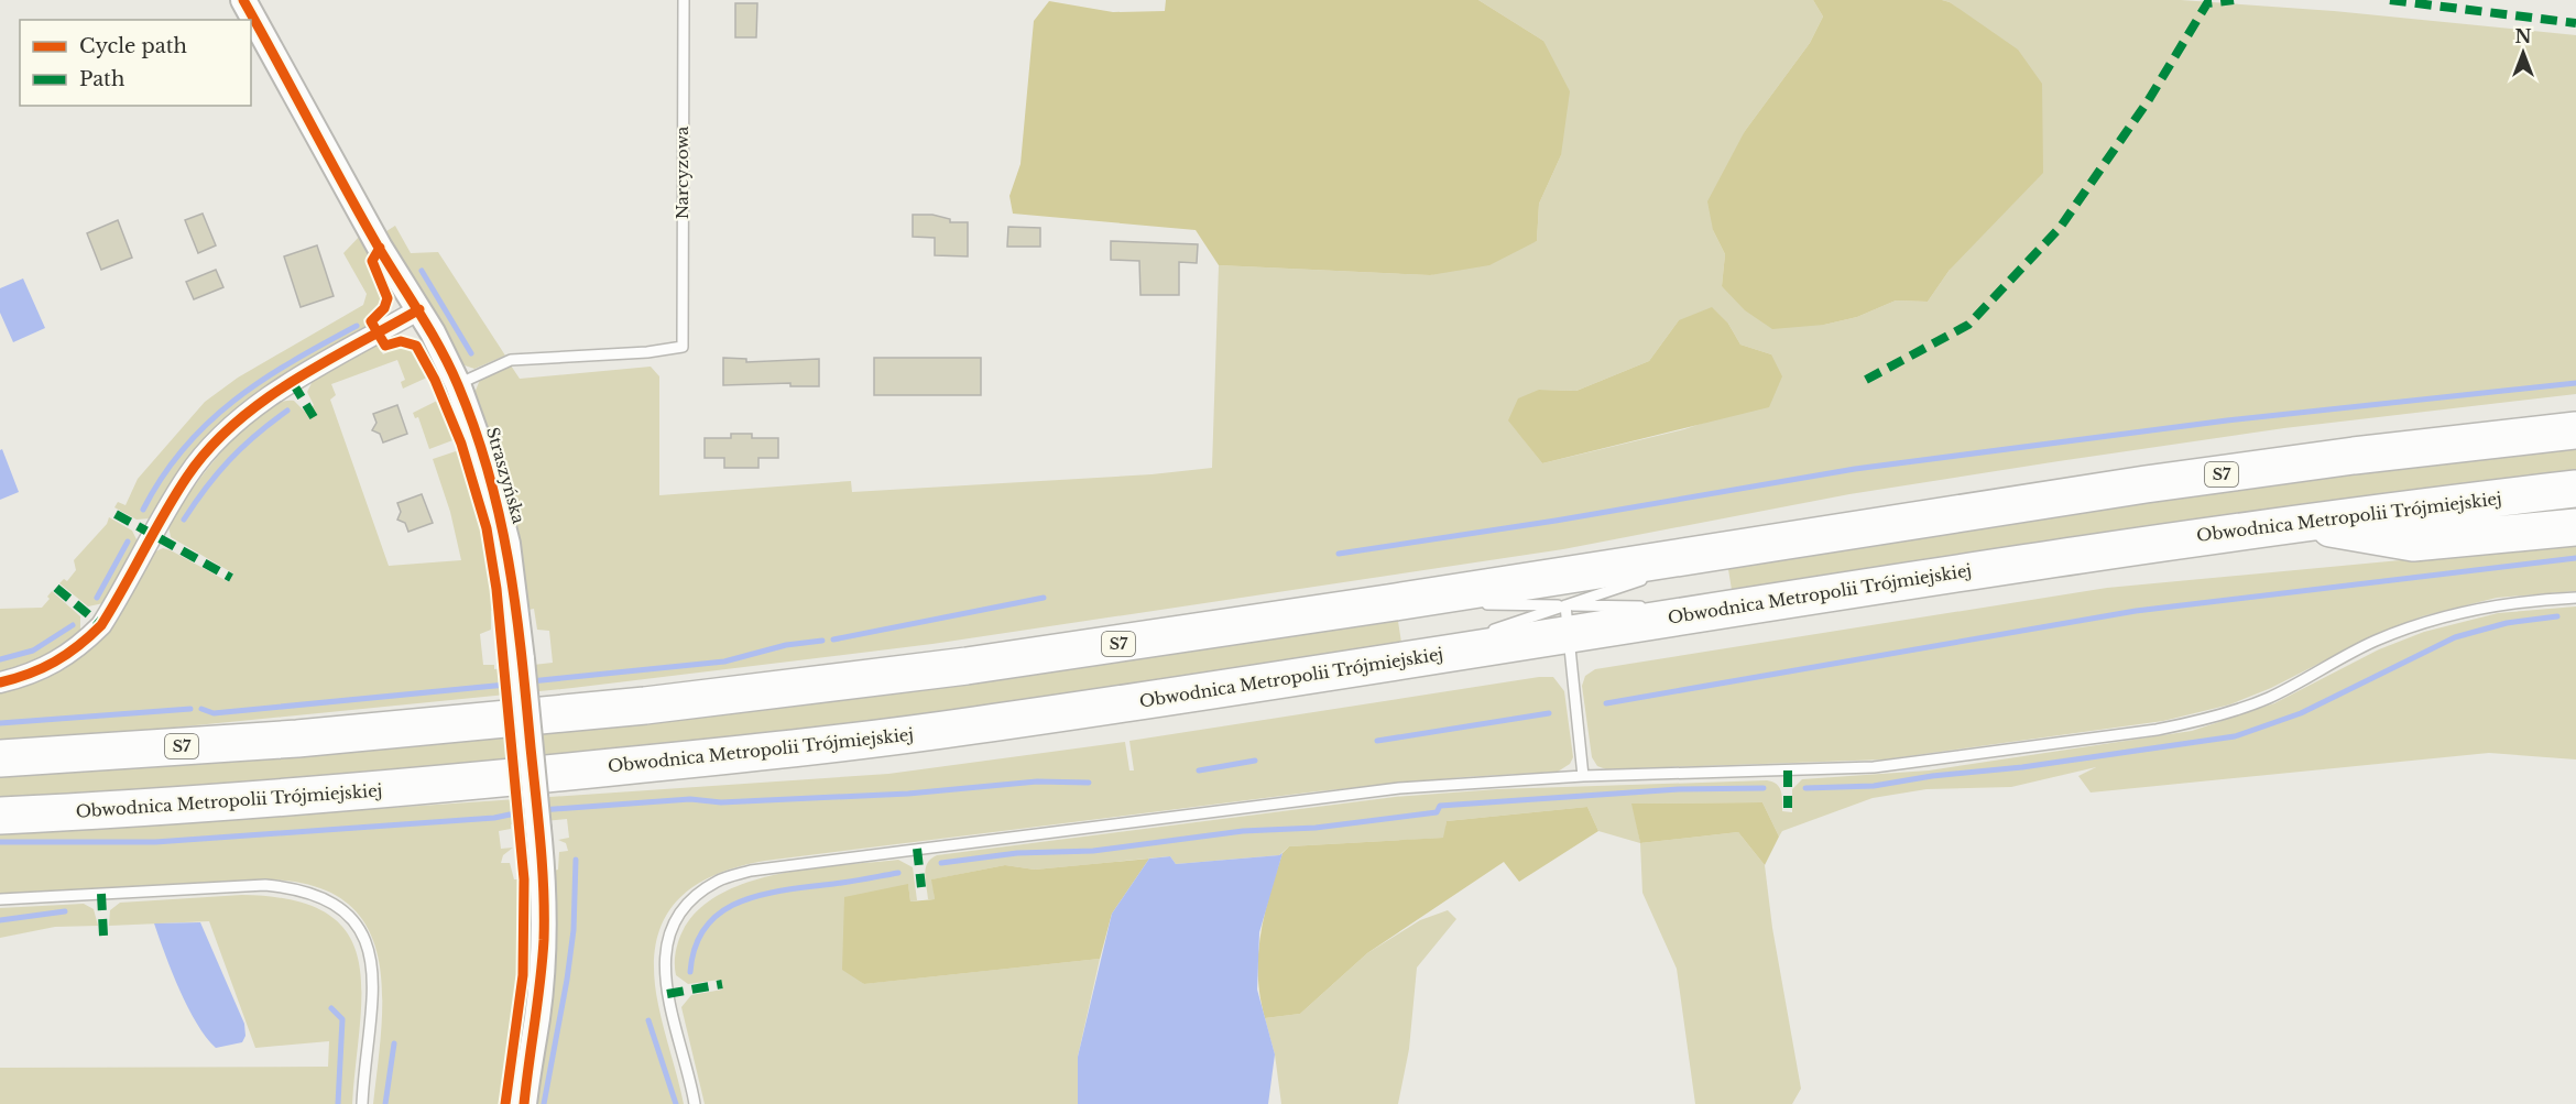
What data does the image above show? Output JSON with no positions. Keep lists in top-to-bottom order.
{
  "streets": {
    "highway": ["S7", "Obwodnica Metropolii Trójmiejskiej"],
    "street": ["Straszyńska"],
    "lane": ["Narcyzowa"]
  },
  "crossings": [
    ["Narcyzowa", "Straszyńska"]
  ],
  "legend": ["Cycle path", "Path"],
  "north": "top"
}
